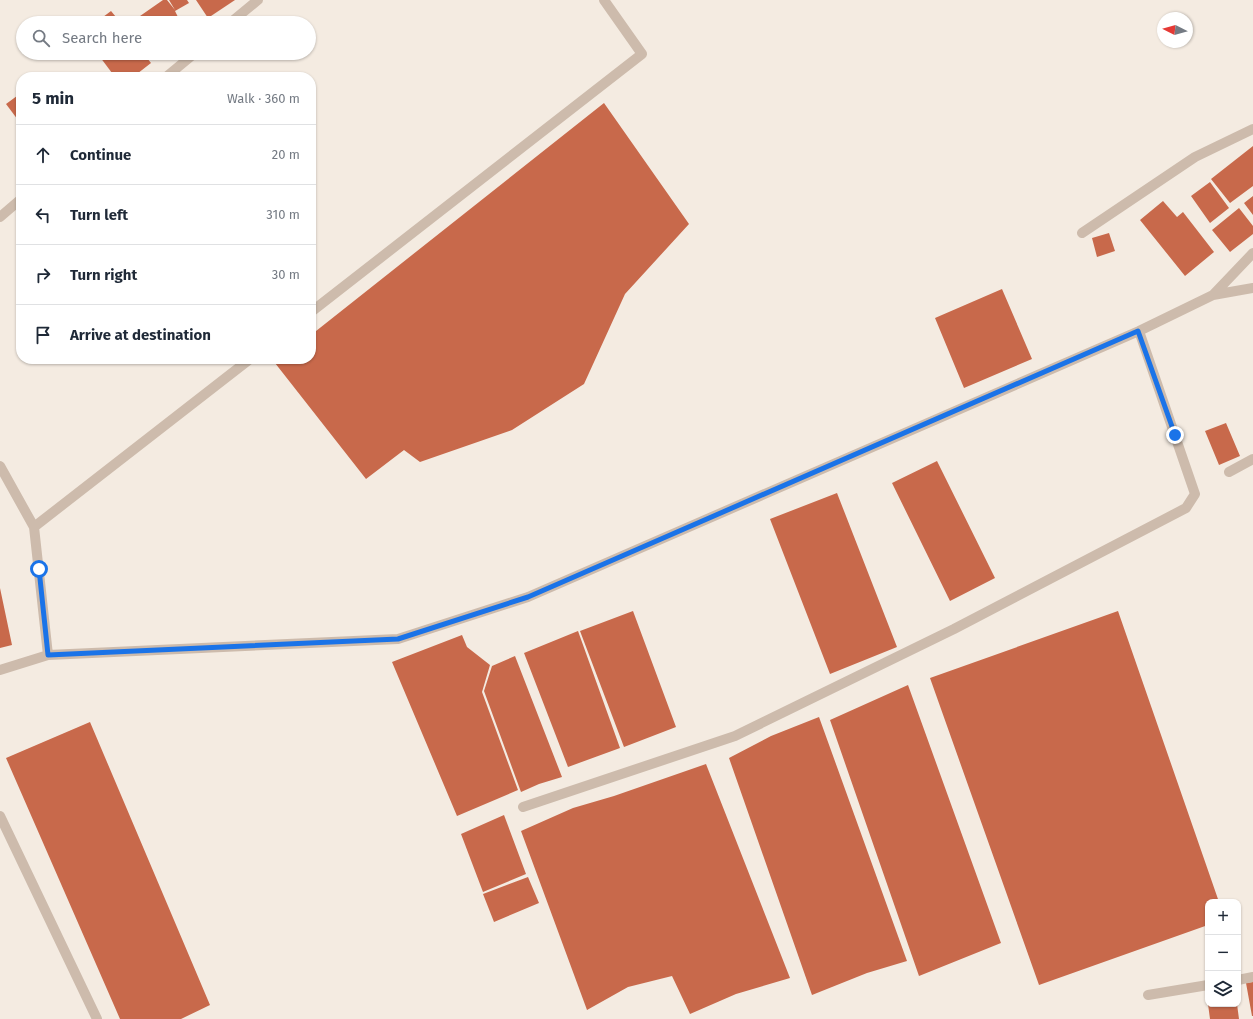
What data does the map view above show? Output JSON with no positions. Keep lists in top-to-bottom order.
{
  "north": "left",
  "page": {
    "search": "Search here",
    "heading": ["5 min", "Walk · 360 m"],
    "list": [
      ["Continue", "20 m"],
      ["Turn left", "310 m"],
      ["Turn right", "30 m"],
      "Arrive at destination"
    ],
    "map_buttons": ["+", "−"]
  }
}
